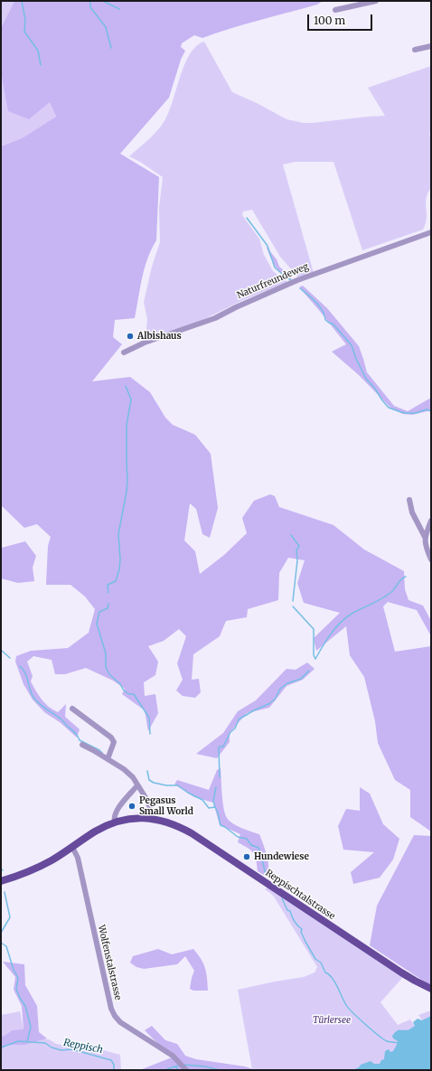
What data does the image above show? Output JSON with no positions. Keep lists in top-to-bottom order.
{
  "streets": {
    "main road": ["Reppischtalstrasse"],
    "street": ["Naturfreundeweg", "Wolfenstalstrasse"]
  },
  "crossings": [
    ["Reppischtalstrasse", "Wolfenstalstrasse"]
  ],
  "water": ["Reppisch"],
  "parks": ["Türlersee"],
  "places": ["Albishaus", "Pegasus Small World", "Hundewiese"],
  "scale_bar": "100 m"
}
